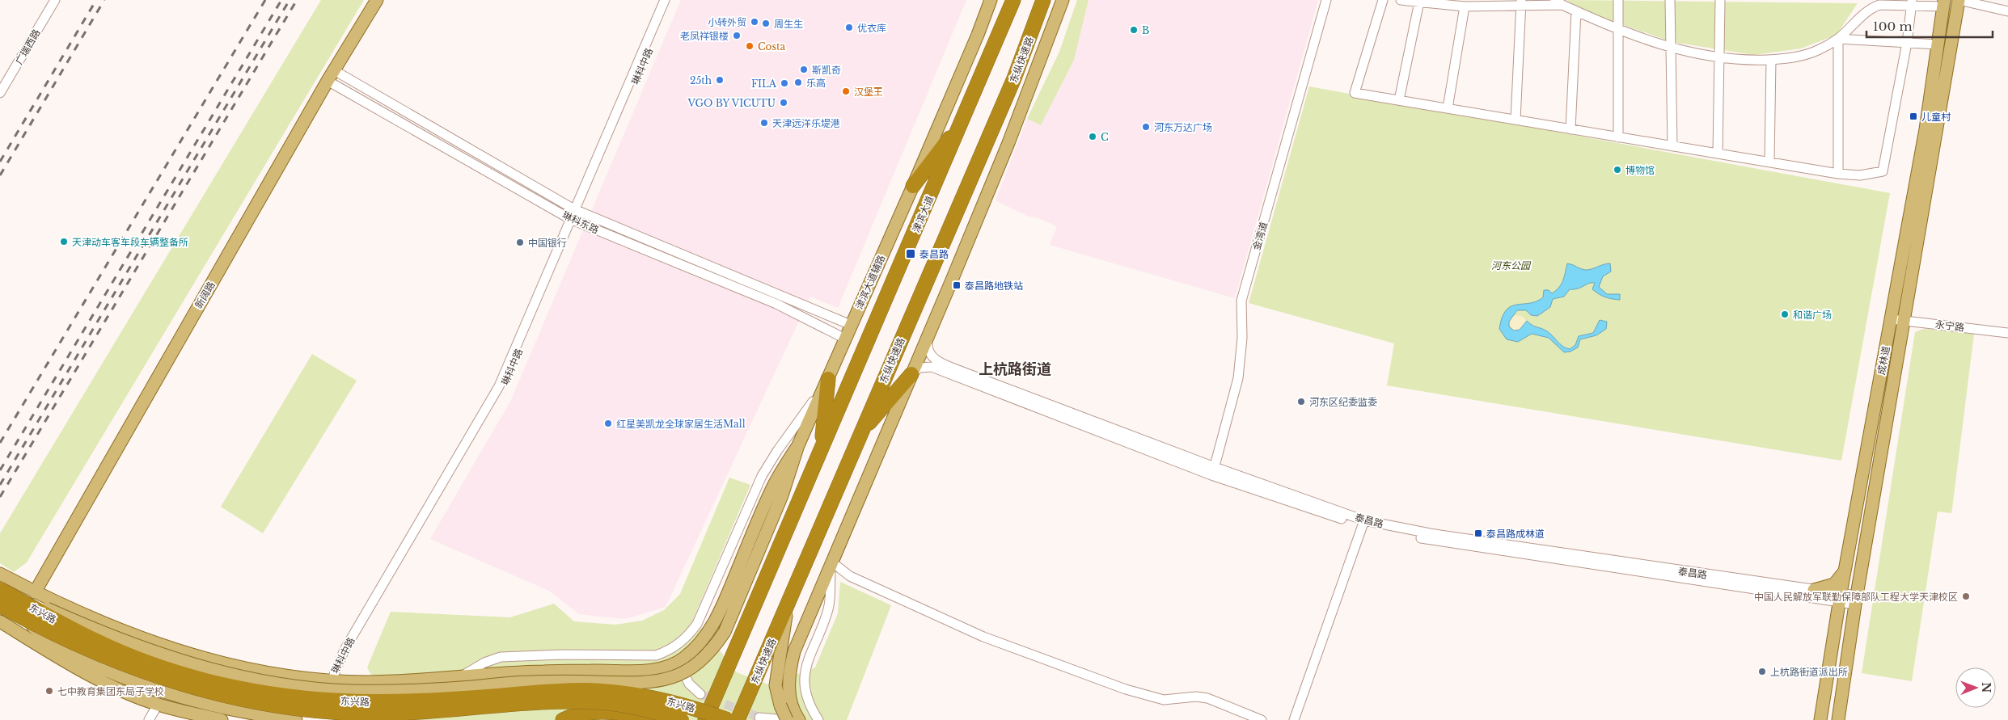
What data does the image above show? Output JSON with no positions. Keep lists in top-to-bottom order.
{
  "streets": {
    "highway": ["东纵快速路", "津滨大道", "东兴路"],
    "main road": ["津滨大道辅路", "新阔路", "成林道"],
    "street": [
      "广瑞西路",
      "琳科中路",
      "琳科东路",
      "金湾道",
      "永宁路",
      "泰昌路"
    ]
  },
  "crossings": [
    ["琳科中路", "琳科东路"],
    ["津滨大道", "津滨大道辅路"],
    ["琳科东路", "津滨大道辅路"],
    ["琳科东路", "新阔路"],
    ["金湾道", "泰昌路"],
    ["永宁路", "成林道"],
    ["成林道", "泰昌路"]
  ],
  "districts": ["上杭路街道"],
  "parks": ["河东公园"],
  "places": {
    "other": [
      "小转外贸",
      "周生生",
      "优衣库",
      "B",
      "老凤祥银楼",
      "Costa",
      "斯凯奇",
      "25th",
      "乐高",
      "FILA",
      "汉堡王",
      "VGO BY VICUTU",
      "天津远洋乐堤港",
      "河东万达广场",
      "C",
      "博物馆",
      "天津动车客车段车辆整备所",
      "中国银行",
      "和谐广场",
      "河东区纪委监委",
      "红星美凯龙全球家居生活Mall",
      "中国人民解放军联勤保障部队工程大学天津校区",
      "上杭路街道派出所",
      "七中教育集团东局子学校"
    ],
    "transit": [
      "儿童村",
      "泰昌路",
      "泰昌路地铁站",
      "泰昌路成林道"
    ]
  },
  "scale_bar": "100 m",
  "north": "right"
}
